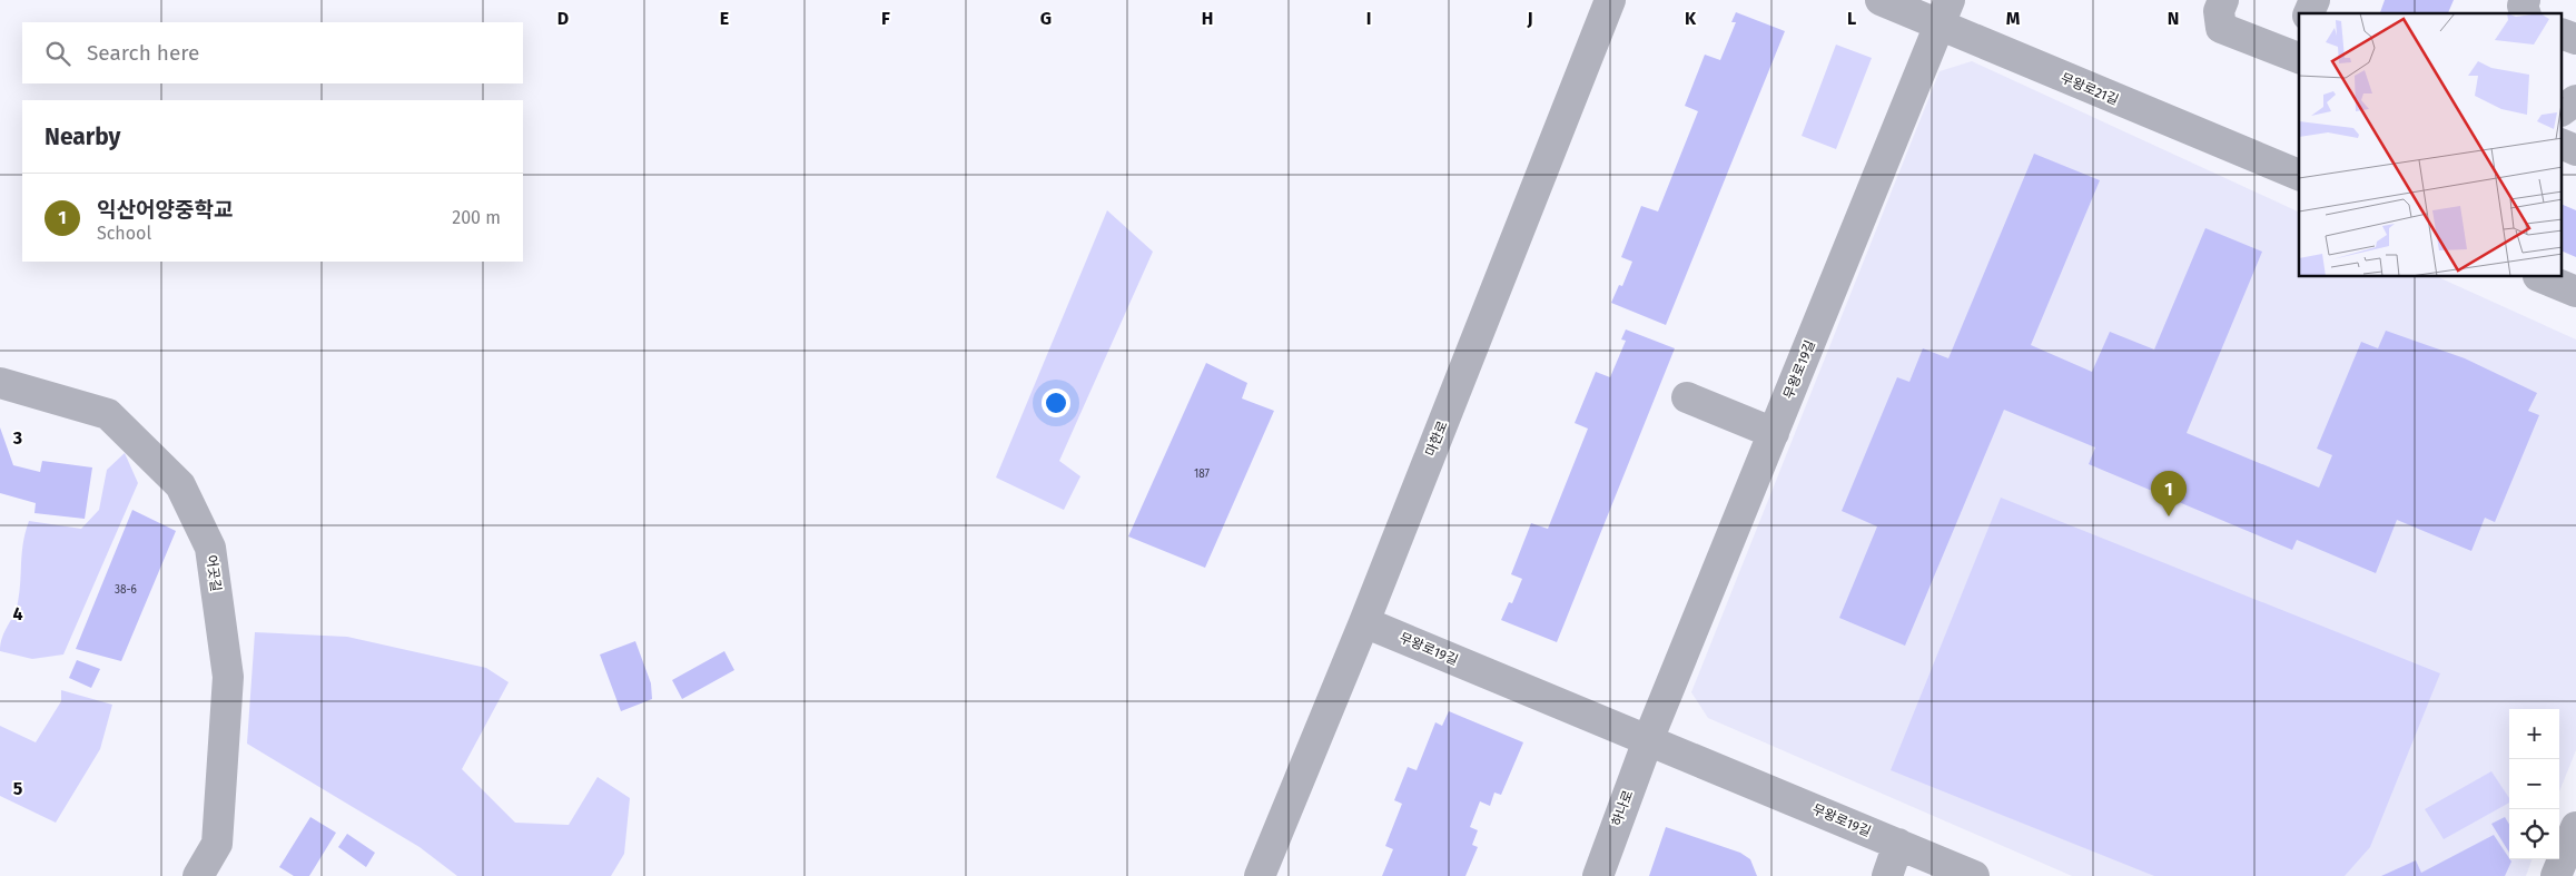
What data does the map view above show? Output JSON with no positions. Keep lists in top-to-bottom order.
{
  "streets": {
    "street": [
      "무왕로21길",
      "무왕로19길",
      "마한로",
      "어곳길",
      "하나로"
    ]
  },
  "crossings": [
    ["무왕로21길", "무왕로19길"],
    ["무왕로19길", "마한로"],
    ["무왕로19길", "하나로"]
  ],
  "house_numbers": ["187", "38-6"],
  "page": {
    "search": "Search here",
    "heading": "Nearby",
    "list": [
      {
        "mark": "1",
        "name": "익산어양중학교",
        "note": "School",
        "value": "200 m"
      }
    ],
    "pins": "1",
    "map_buttons": ["+", "−"]
  },
  "grid": {
    "columns": [
      "D",
      "E",
      "F",
      "G",
      "H",
      "I",
      "J",
      "K",
      "L",
      "M",
      "N"
    ],
    "rows": ["3", "4", "5"]
  }
}
